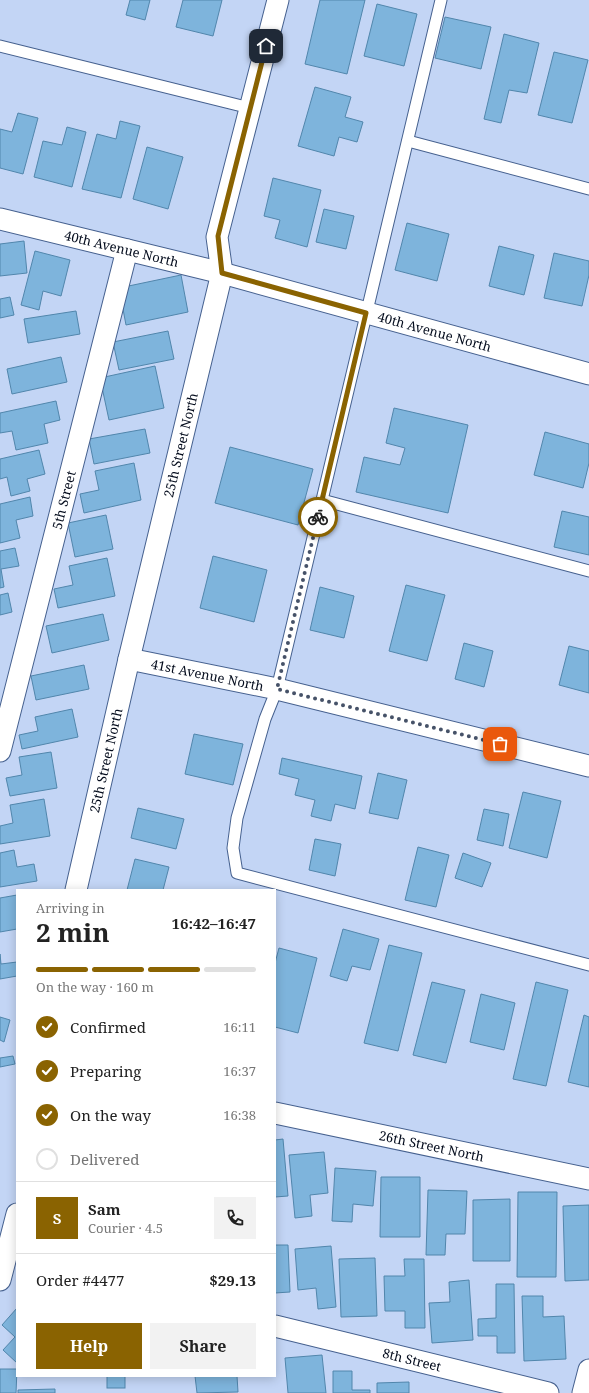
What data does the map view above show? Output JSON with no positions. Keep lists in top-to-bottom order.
{
  "streets": {
    "street": [
      "40th Avenue North",
      "25th Street North",
      "5th Street",
      "41st Avenue North",
      "26th Street North",
      "8th Street"
    ]
  },
  "crossings": [
    ["40th Avenue North", "25th Street North"],
    ["40th Avenue North", "5th Street"],
    ["25th Street North", "41st Avenue North"]
  ],
  "page": {
    "heading": ["2 min", "Arriving in", "16:42–16:47"],
    "panel": [
      "Sam",
      "Courier · 4.5",
      "Order #4477",
      "$29.13"
    ],
    "bar": "On the way · 160 m",
    "list": [
      ["Confirmed", "16:11"],
      ["Preparing", "16:37"],
      ["On the way", "16:38"],
      "Delivered"
    ],
    "round": "S",
    "buttons": ["Help", "Share"]
  }
}
